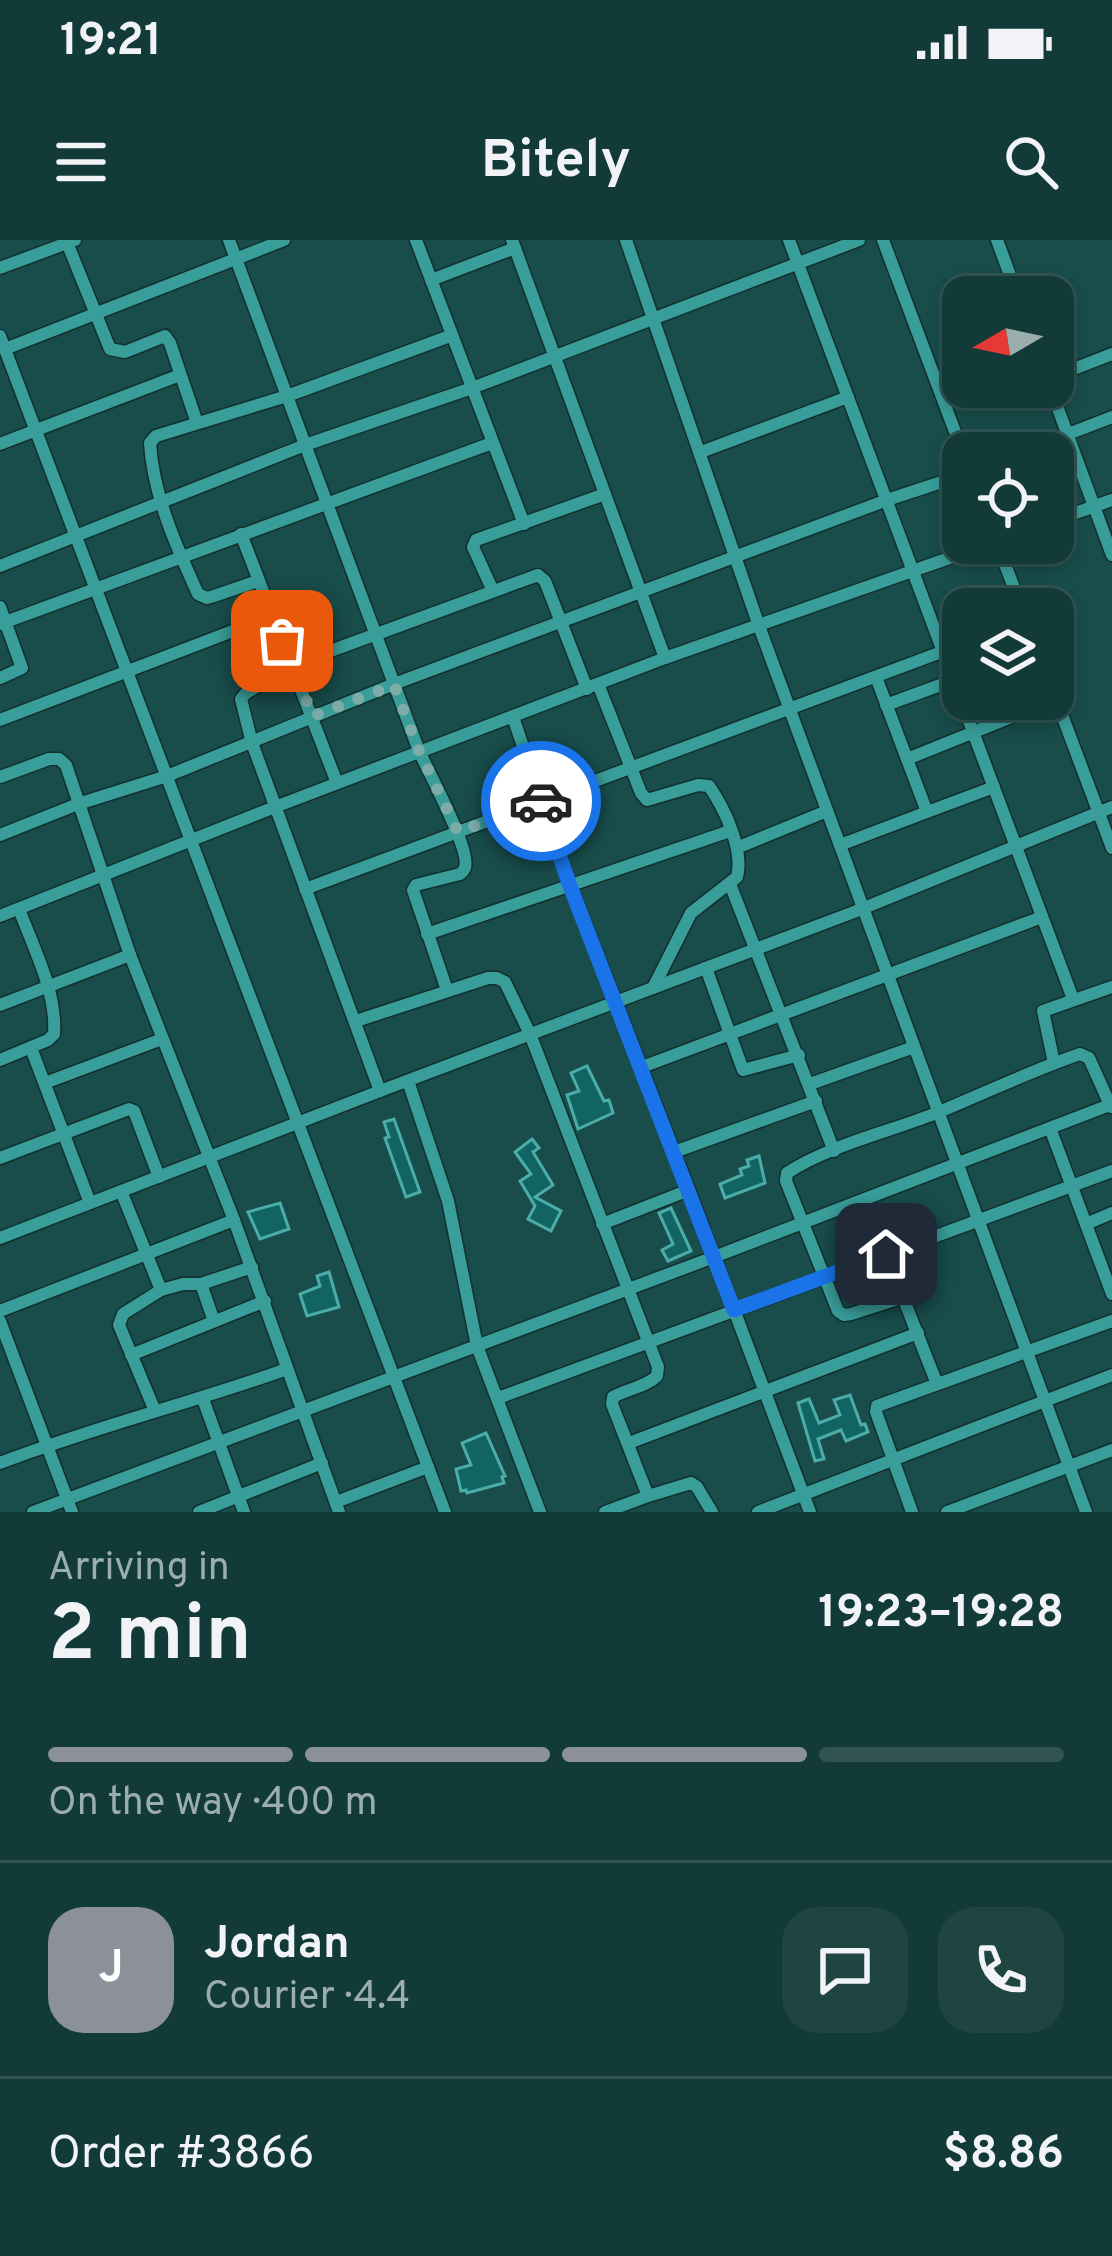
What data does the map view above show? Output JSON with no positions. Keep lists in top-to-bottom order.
{
  "north": "left",
  "page": {
    "status": "19:21",
    "header": "Bitely",
    "heading": ["2 min", "Arriving in", "19:23–19:28"],
    "panel": [
      "Jordan",
      "Courier · 4.4",
      "Order #3866",
      "$8.86"
    ],
    "bar": "On the way · 400 m",
    "round": "J"
  }
}
